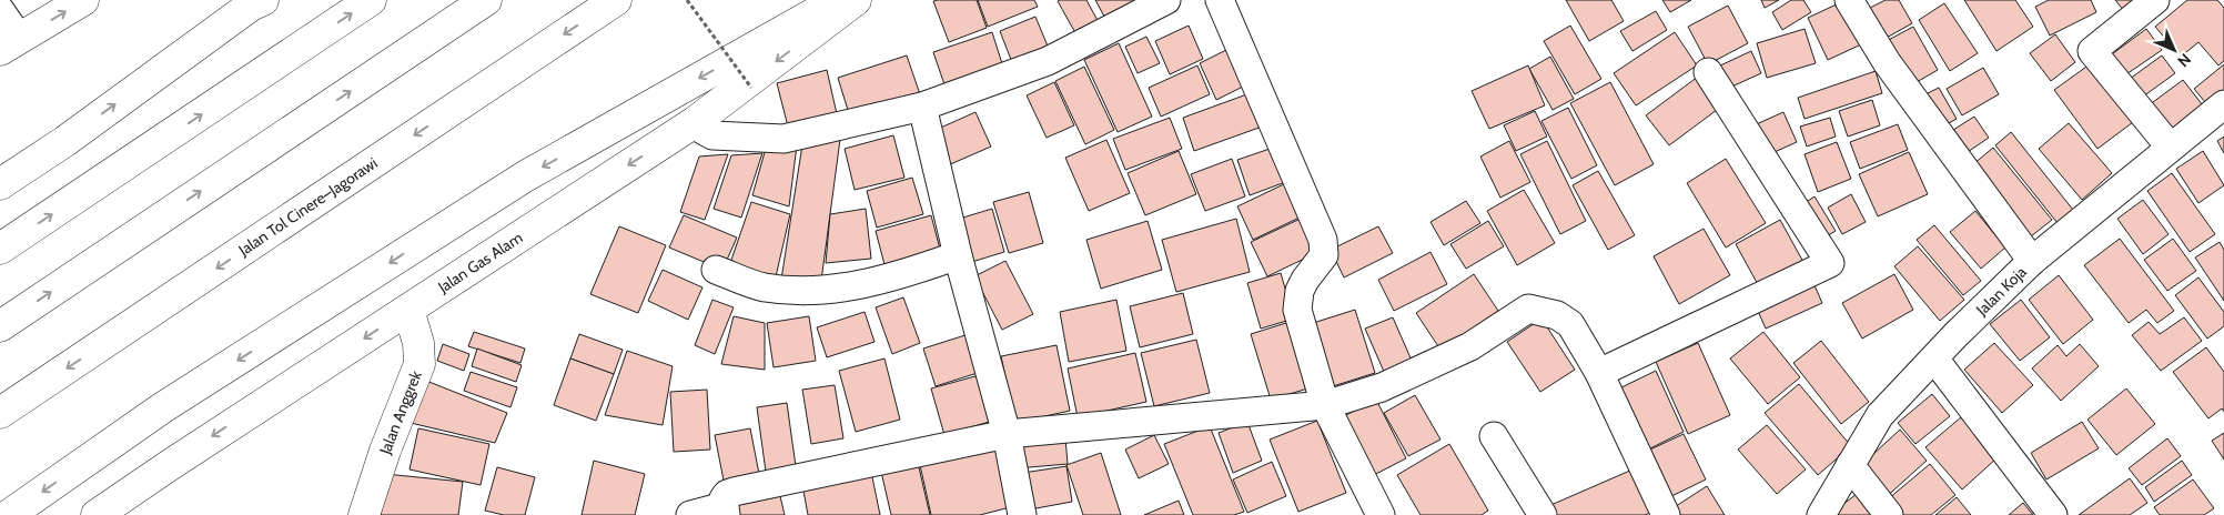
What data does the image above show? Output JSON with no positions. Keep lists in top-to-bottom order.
{
  "streets": {
    "main road": ["Jalan Tol Cinere–Jagorawi", "Jalan Gas Alam", "Jalan Anggrek"],
    "street": ["Jalan Koja"]
  },
  "crossings": [
    ["Jalan Gas Alam", "Jalan Anggrek"]
  ],
  "north": "bottom right"
}
